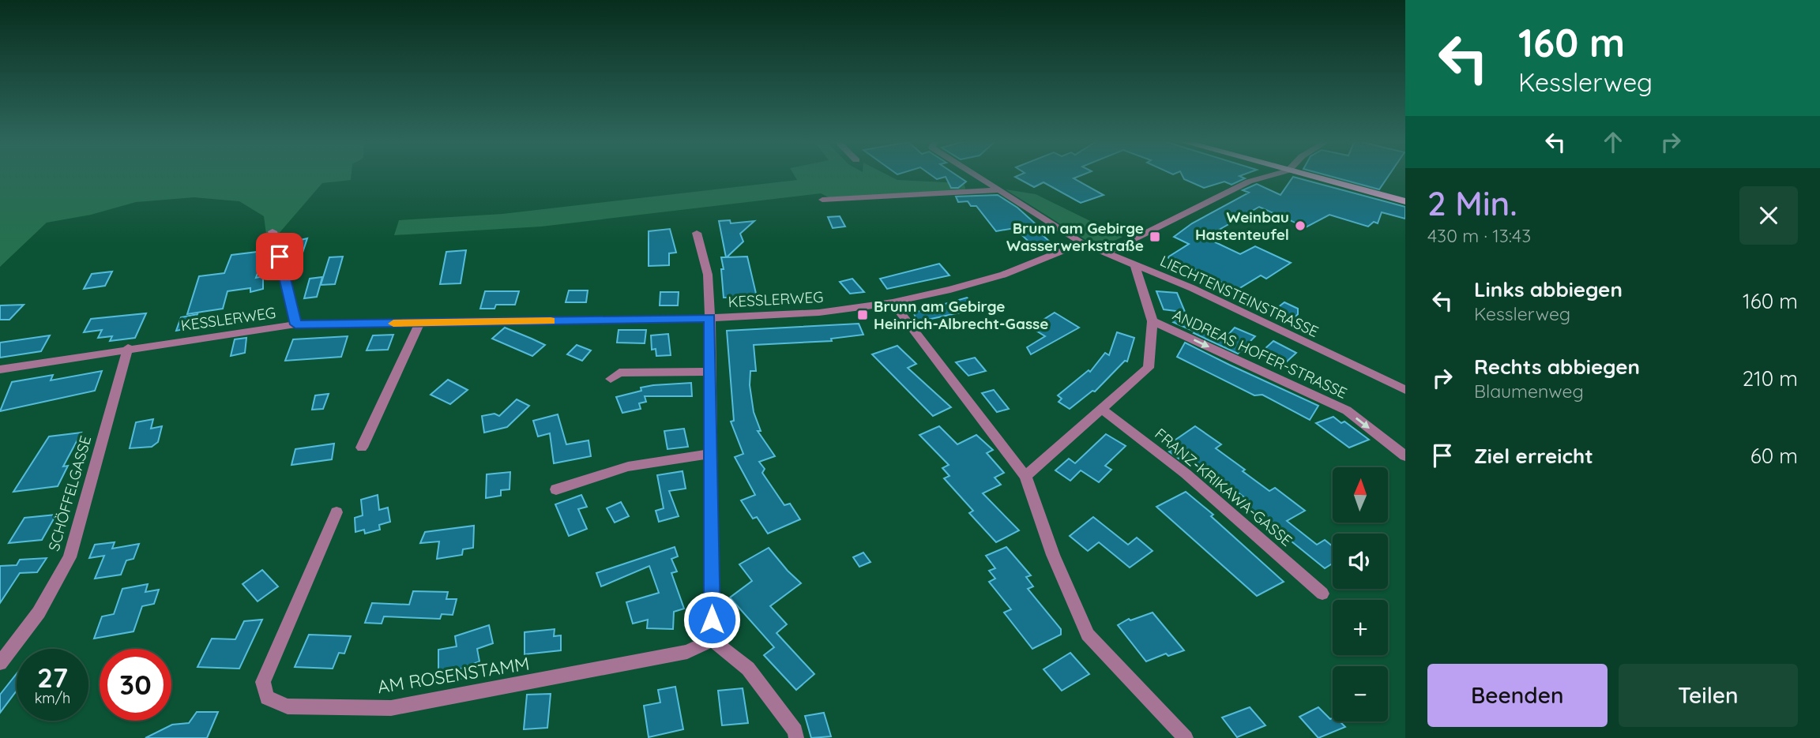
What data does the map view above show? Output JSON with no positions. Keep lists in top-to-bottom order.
{
  "streets": {
    "street": [
      "LIECHTENSTEINSTRASSE",
      "KESSLERWEG",
      "ANDREAS HOFER-STRASSE",
      "FRANZ-KRIKAWA-GASSE",
      "SCHÖFFELGASSE",
      "AM ROSENSTAMM"
    ]
  },
  "crossings": [
    ["LIECHTENSTEINSTRASSE", "KESSLERWEG"],
    ["KESSLERWEG", "SCHÖFFELGASSE"]
  ],
  "one_way": ["ANDREAS HOFER-STRASSE"],
  "places": {
    "other": ["Weinbau Hastenteufel"],
    "transit": ["Brunn am Gebirge Wasserwerkstraße", "Brunn am Gebirge Heinrich-Albrecht-Gasse"]
  },
  "north": "top",
  "page": {
    "turn": ["160 m", "Kesslerweg"],
    "heading": ["2 Min.", "430 m · 13:43"],
    "list": [
      {
        "name": "Links abbiegen",
        "note": "Kesslerweg",
        "value": "160 m"
      },
      {
        "name": "Rechts abbiegen",
        "note": "Blaumenweg",
        "value": "210 m"
      },
      {
        "name": "Ziel erreicht",
        "value": "60 m"
      }
    ],
    "map_buttons": ["+", "−"],
    "speed": "27 km/h",
    "limit": "30",
    "buttons": ["Beenden", "Teilen"]
  }
}
